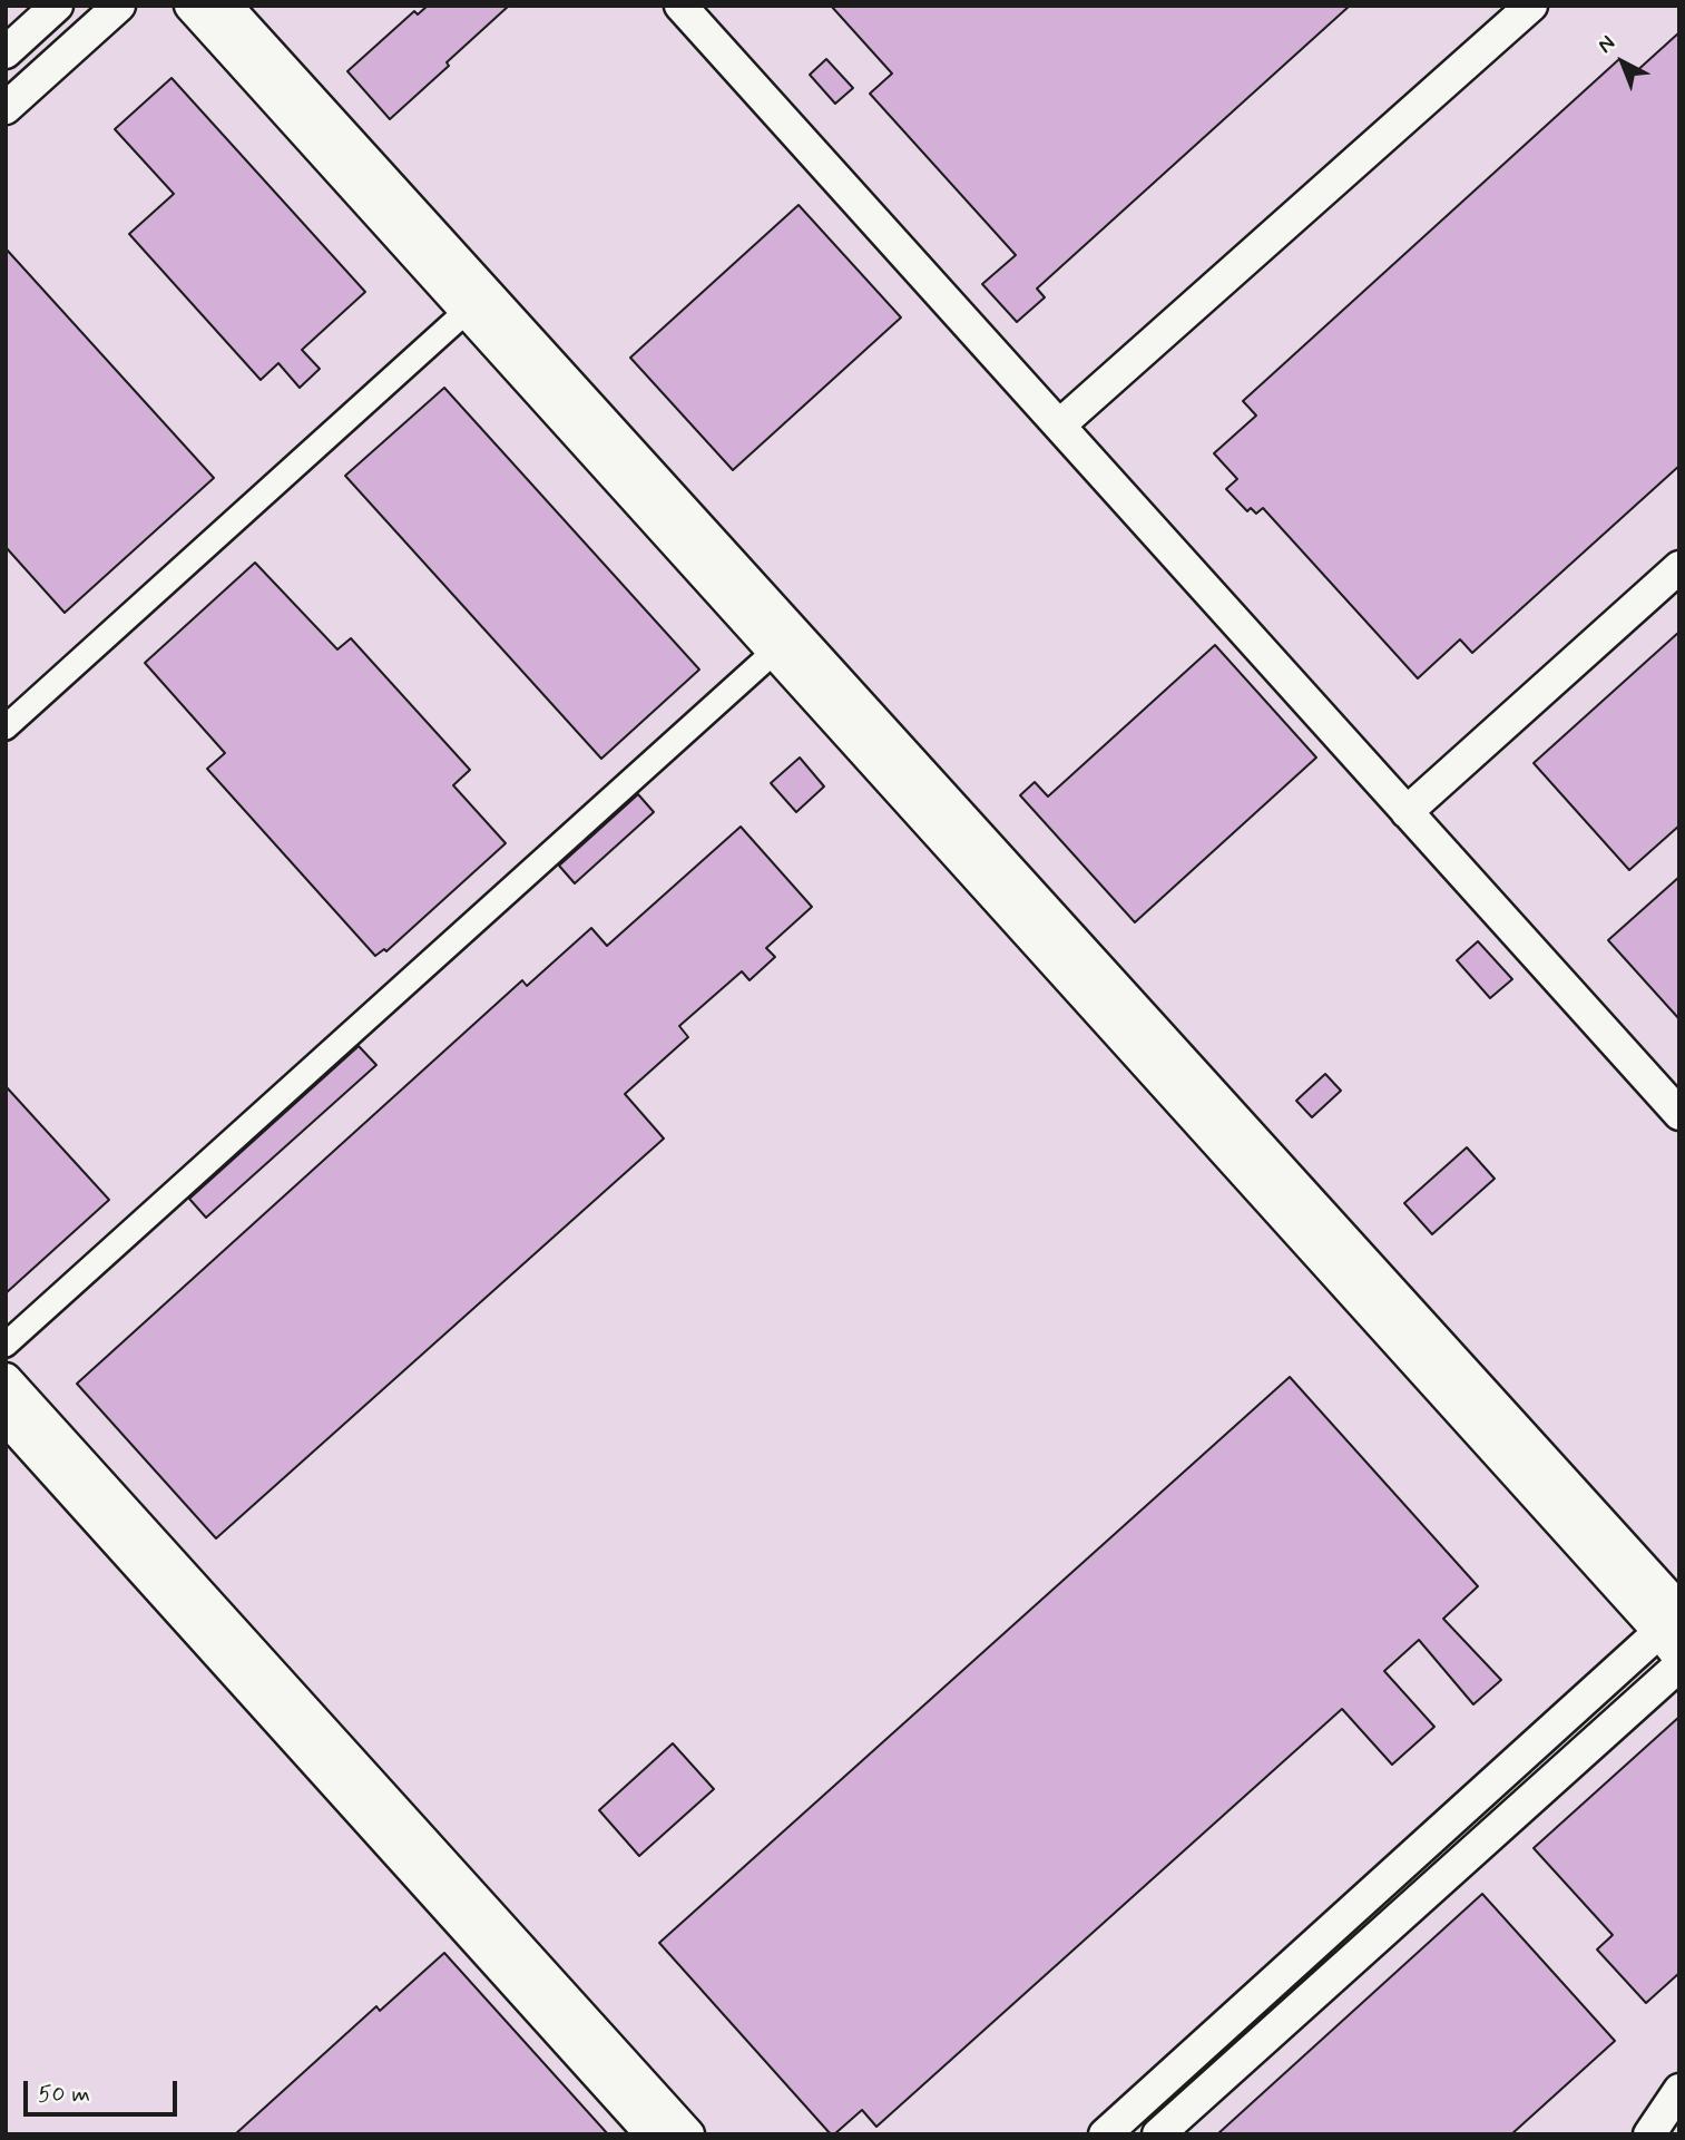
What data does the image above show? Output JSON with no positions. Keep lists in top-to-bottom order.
{
  "scale_bar": "50 m",
  "north": "top left"
}
